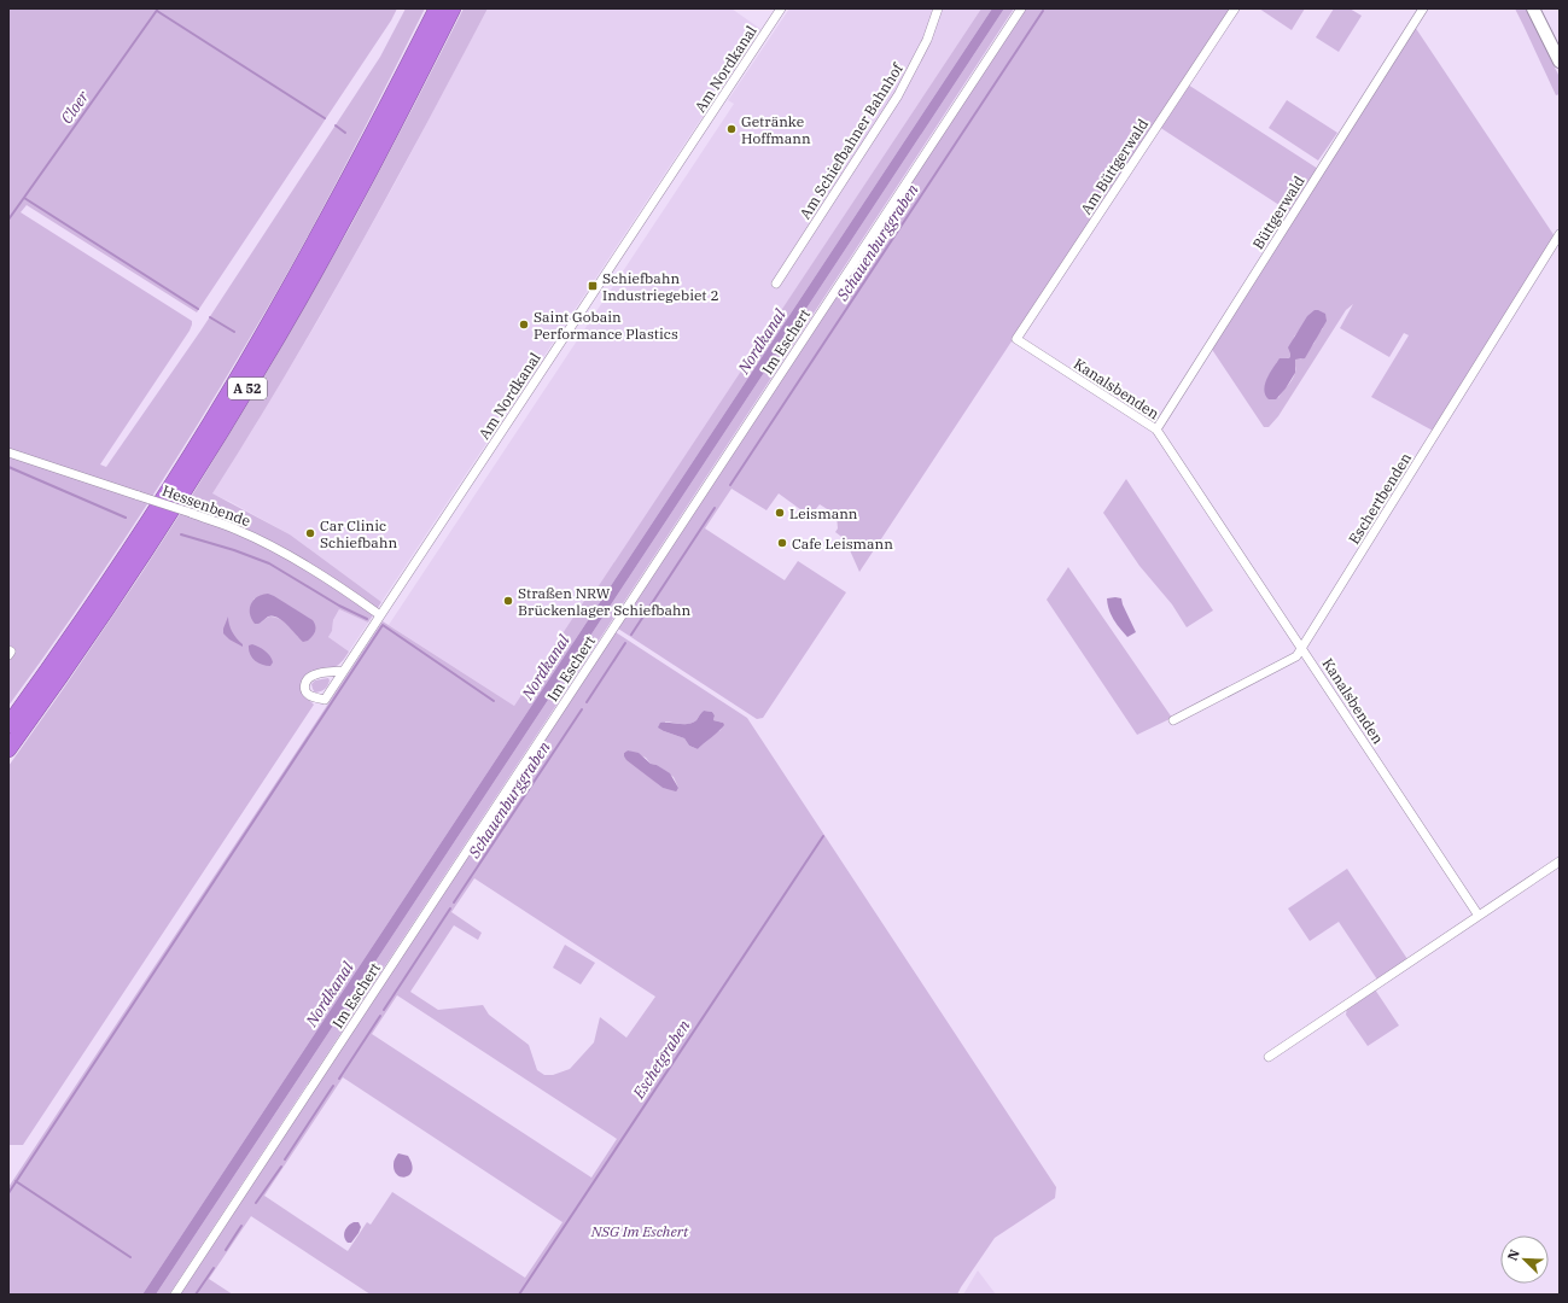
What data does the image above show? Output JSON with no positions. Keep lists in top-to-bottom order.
{
  "streets": {
    "highway": ["A 52"],
    "street": [
      "Am Nordkanal",
      "Am Schiefbahner Bahnhof",
      "Am Büttgerwald",
      "Büttgerwald",
      "Im Eschert",
      "Kanalsbenden",
      "Eschertbenden",
      "Hessenbende"
    ]
  },
  "crossings": [
    ["Am Nordkanal", "Hessenbende"],
    ["Am Büttgerwald", "Kanalsbenden"],
    ["Büttgerwald", "Kanalsbenden"],
    ["Kanalsbenden", "Eschertbenden"]
  ],
  "water": [
    "Cloer",
    "Schauenburggraben",
    "Nordkanal",
    "Eschetgraben"
  ],
  "parks": ["NSG Im Eschert"],
  "places": {
    "other": [
      "Getränke Hoffmann",
      "Saint Gobain Performance Plastics",
      "Leismann",
      "Car Clinic Schiefbahn",
      "Cafe Leismann",
      "Straßen NRW Brückenlager Schiefbahn"
    ],
    "transit": ["Schiefbahn Industriegebiet 2"]
  },
  "north": "top left"
}
